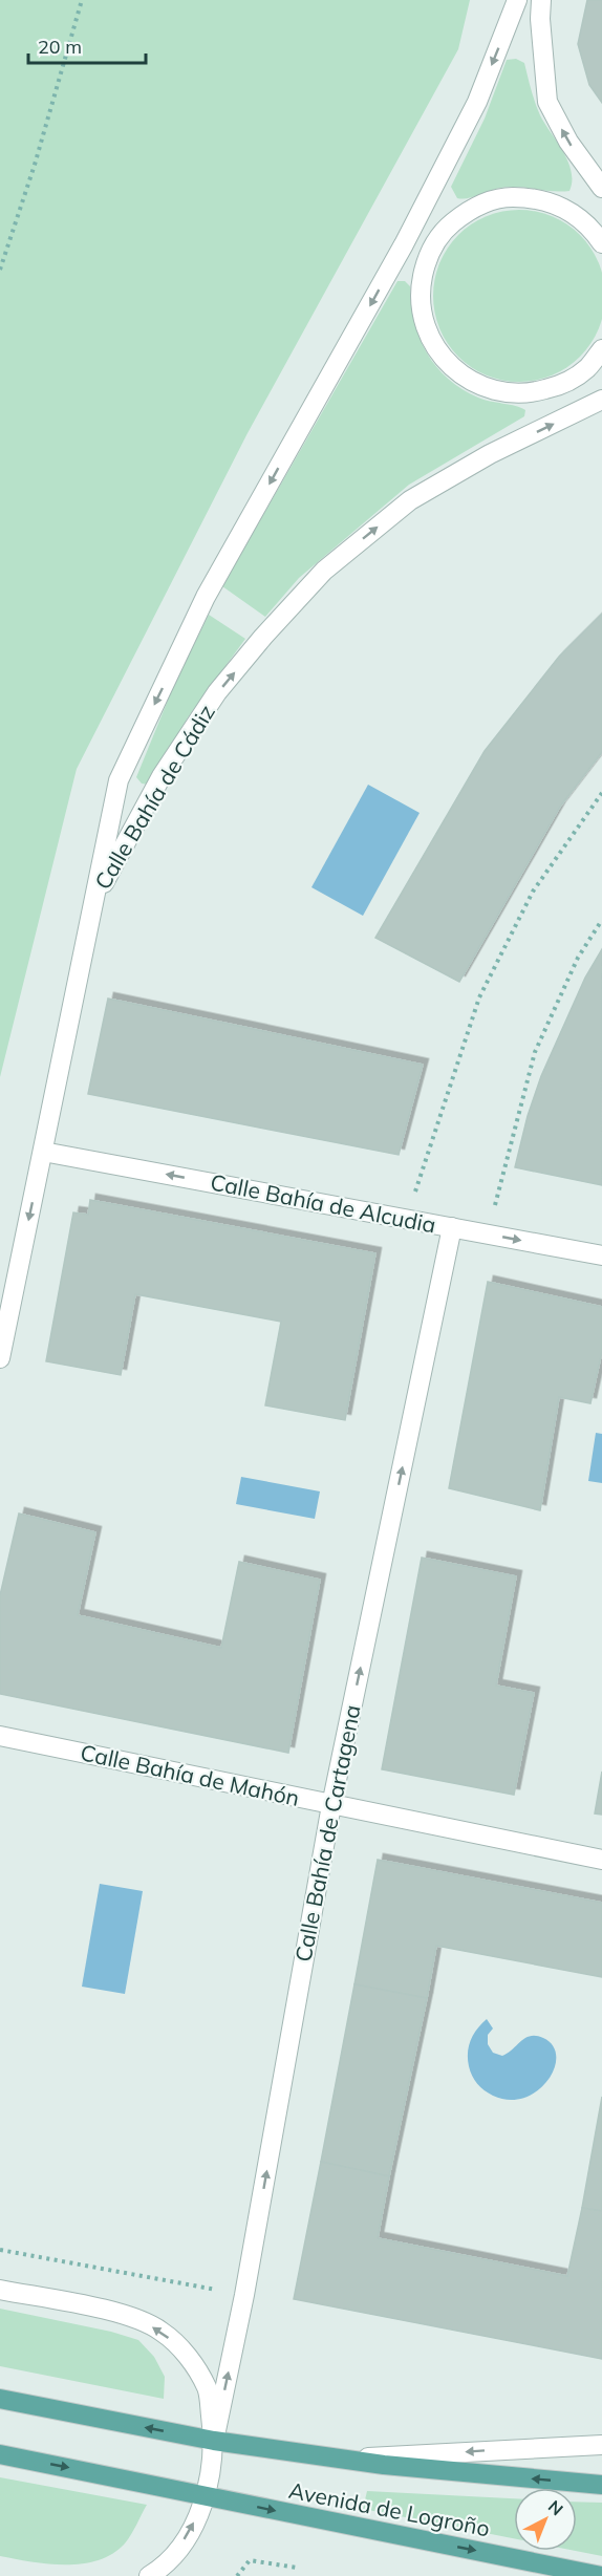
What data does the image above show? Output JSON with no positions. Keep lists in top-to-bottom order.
{
  "streets": {
    "main road": ["Avenida de Logroño"],
    "street": [
      "Calle Bahía de Cádiz",
      "Calle Bahía de Alcudia",
      "Calle Bahía de Mahón",
      "Calle Bahía de Cartagena"
    ]
  },
  "crossings": [
    ["Calle Bahía de Cádiz", "Calle Bahía de Alcudia"],
    ["Calle Bahía de Alcudia", "Calle Bahía de Cartagena"],
    ["Calle Bahía de Mahón", "Calle Bahía de Cartagena"],
    ["Calle Bahía de Cartagena", "Avenida de Logroño"]
  ],
  "one_way": ["Calle Bahía de Cartagena"],
  "scale_bar": "20 m",
  "north": "top right"
}
